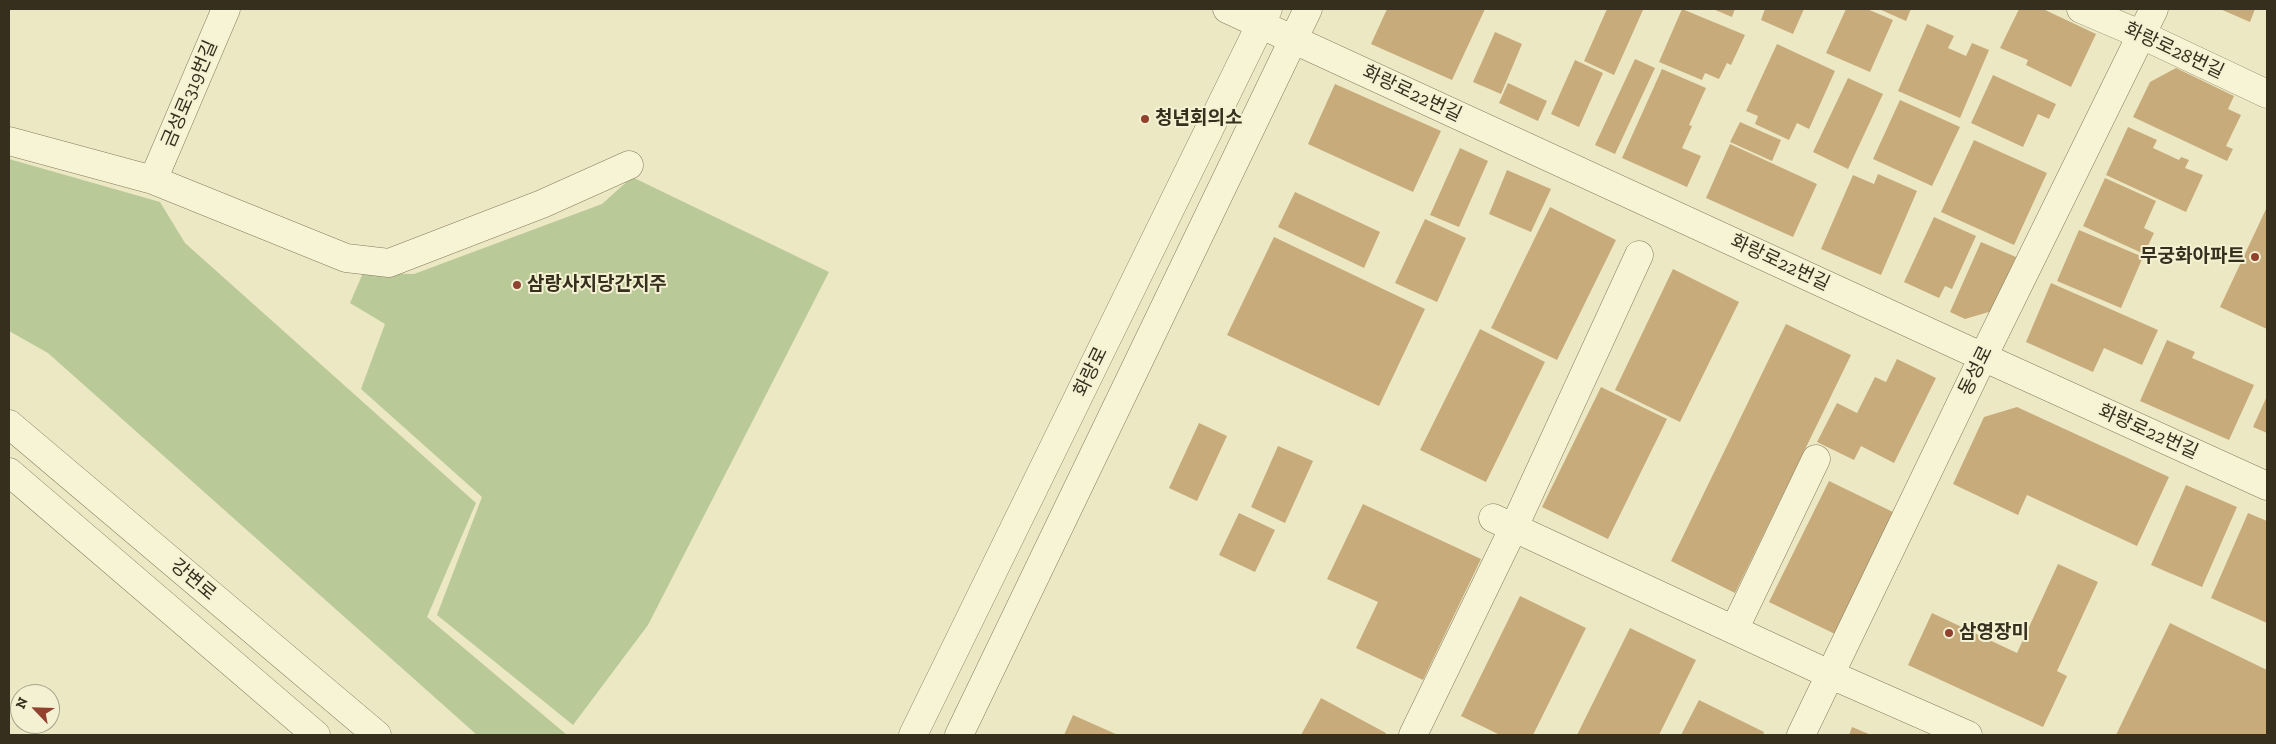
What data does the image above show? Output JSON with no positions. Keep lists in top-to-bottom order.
{
  "streets": {
    "street": [
      "화랑로28번길",
      "금성로319번길",
      "화랑로22번길",
      "동성로",
      "화랑로",
      "강변로"
    ]
  },
  "crossings": [
    ["화랑로28번길", "동성로"],
    ["화랑로22번길", "동성로"],
    ["화랑로22번길", "화랑로"]
  ],
  "places": [
    "청년회의소",
    "무궁화아파트",
    "삼랑사지당간지주",
    "삼영장미"
  ],
  "north": "top left"
}
